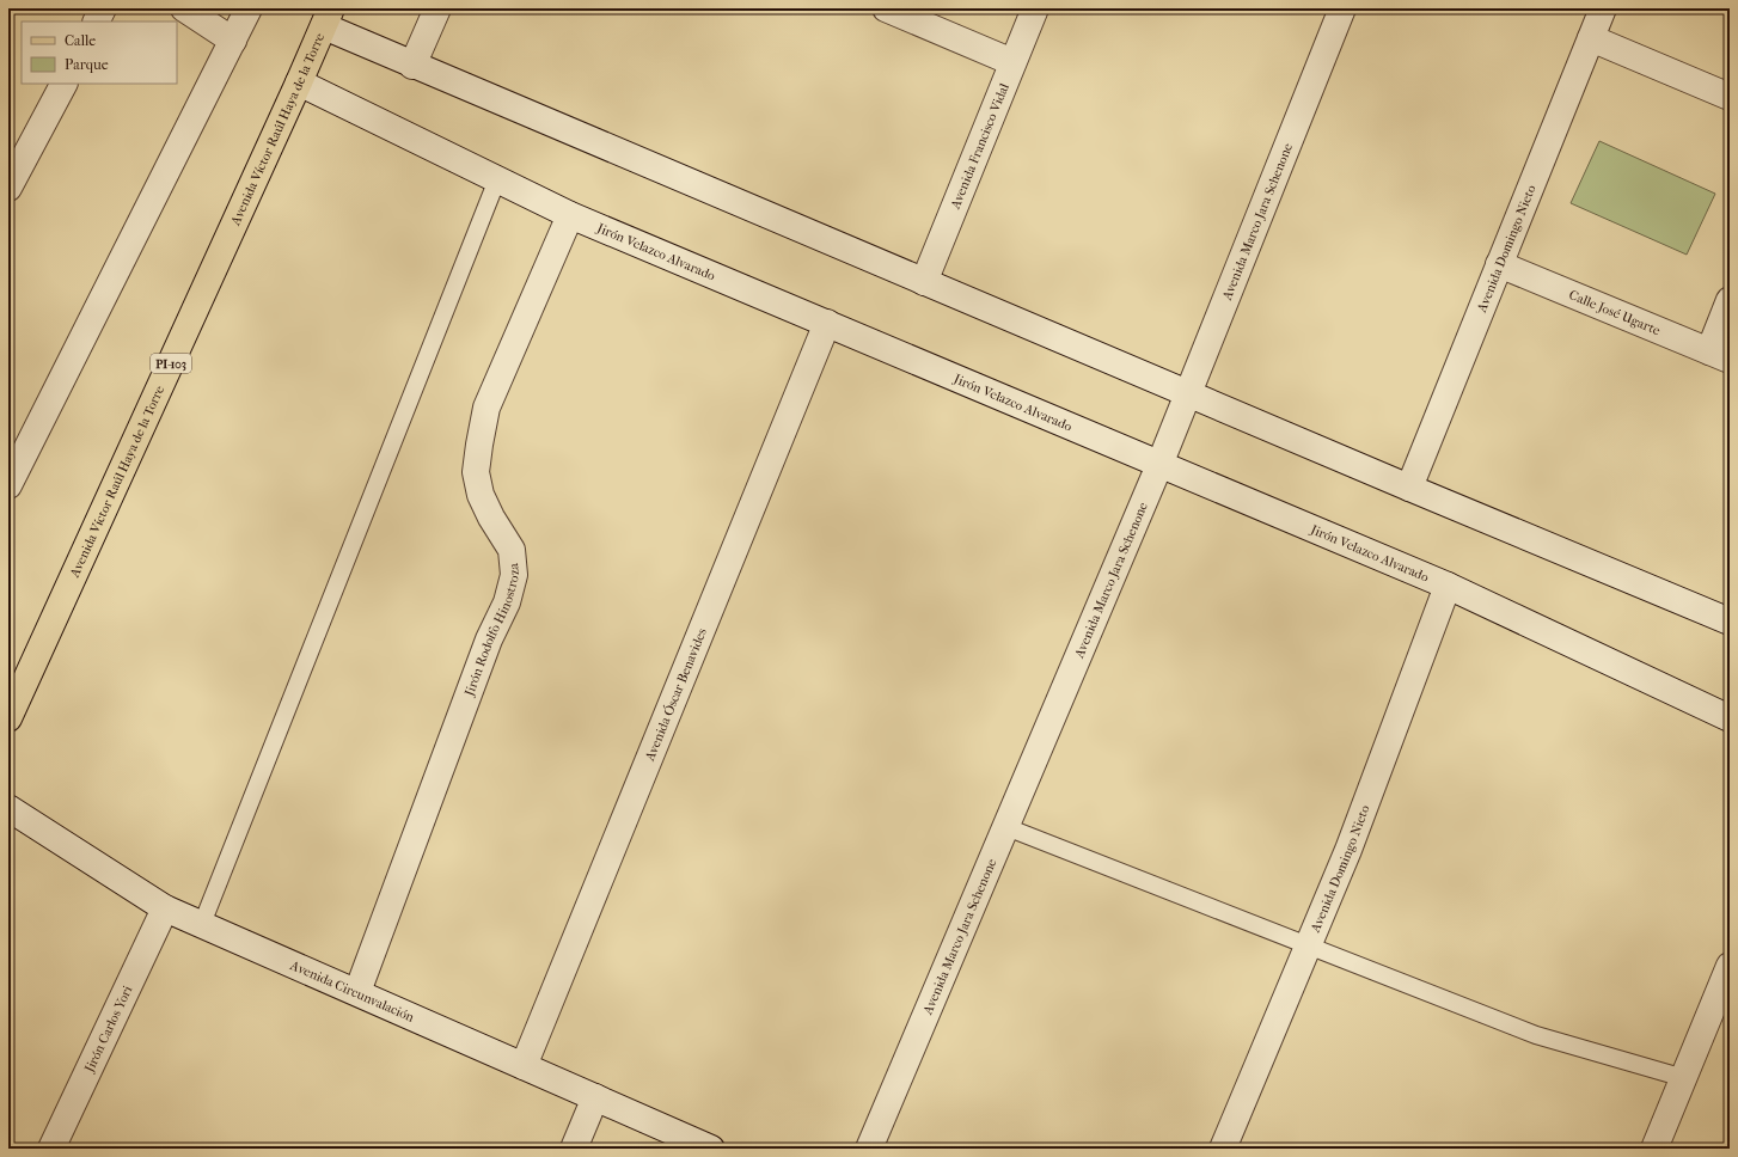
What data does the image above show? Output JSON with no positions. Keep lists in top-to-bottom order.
{
  "streets": {
    "main road": ["Avenida Víctor Raúl Haya de la Torre", "PI-103"],
    "street": [
      "Avenida Francisco Vidal",
      "Avenida Marco Jara Schenone",
      "Avenida Domingo Nieto",
      "Jirón Velazco Alvarado",
      "Calle José Ugarte",
      "Jirón Rodolfo Hinostroza",
      "Avenida Óscar Benavides",
      "Avenida Circunvalación",
      "Jirón Carlos Yori"
    ]
  },
  "crossings": [
    ["Avenida Víctor Raúl Haya de la Torre", "Jirón Velazco Alvarado"],
    ["Avenida Marco Jara Schenone", "Jirón Velazco Alvarado"],
    ["Avenida Domingo Nieto", "Jirón Velazco Alvarado"],
    ["Avenida Domingo Nieto", "Calle José Ugarte"],
    ["Jirón Velazco Alvarado", "Jirón Rodolfo Hinostroza"],
    ["Jirón Velazco Alvarado", "Avenida Óscar Benavides"],
    ["Jirón Rodolfo Hinostroza", "Avenida Circunvalación"],
    ["Avenida Óscar Benavides", "Avenida Circunvalación"],
    ["Avenida Circunvalación", "Jirón Carlos Yori"]
  ],
  "legend": ["Calle", "Parque"]
}
